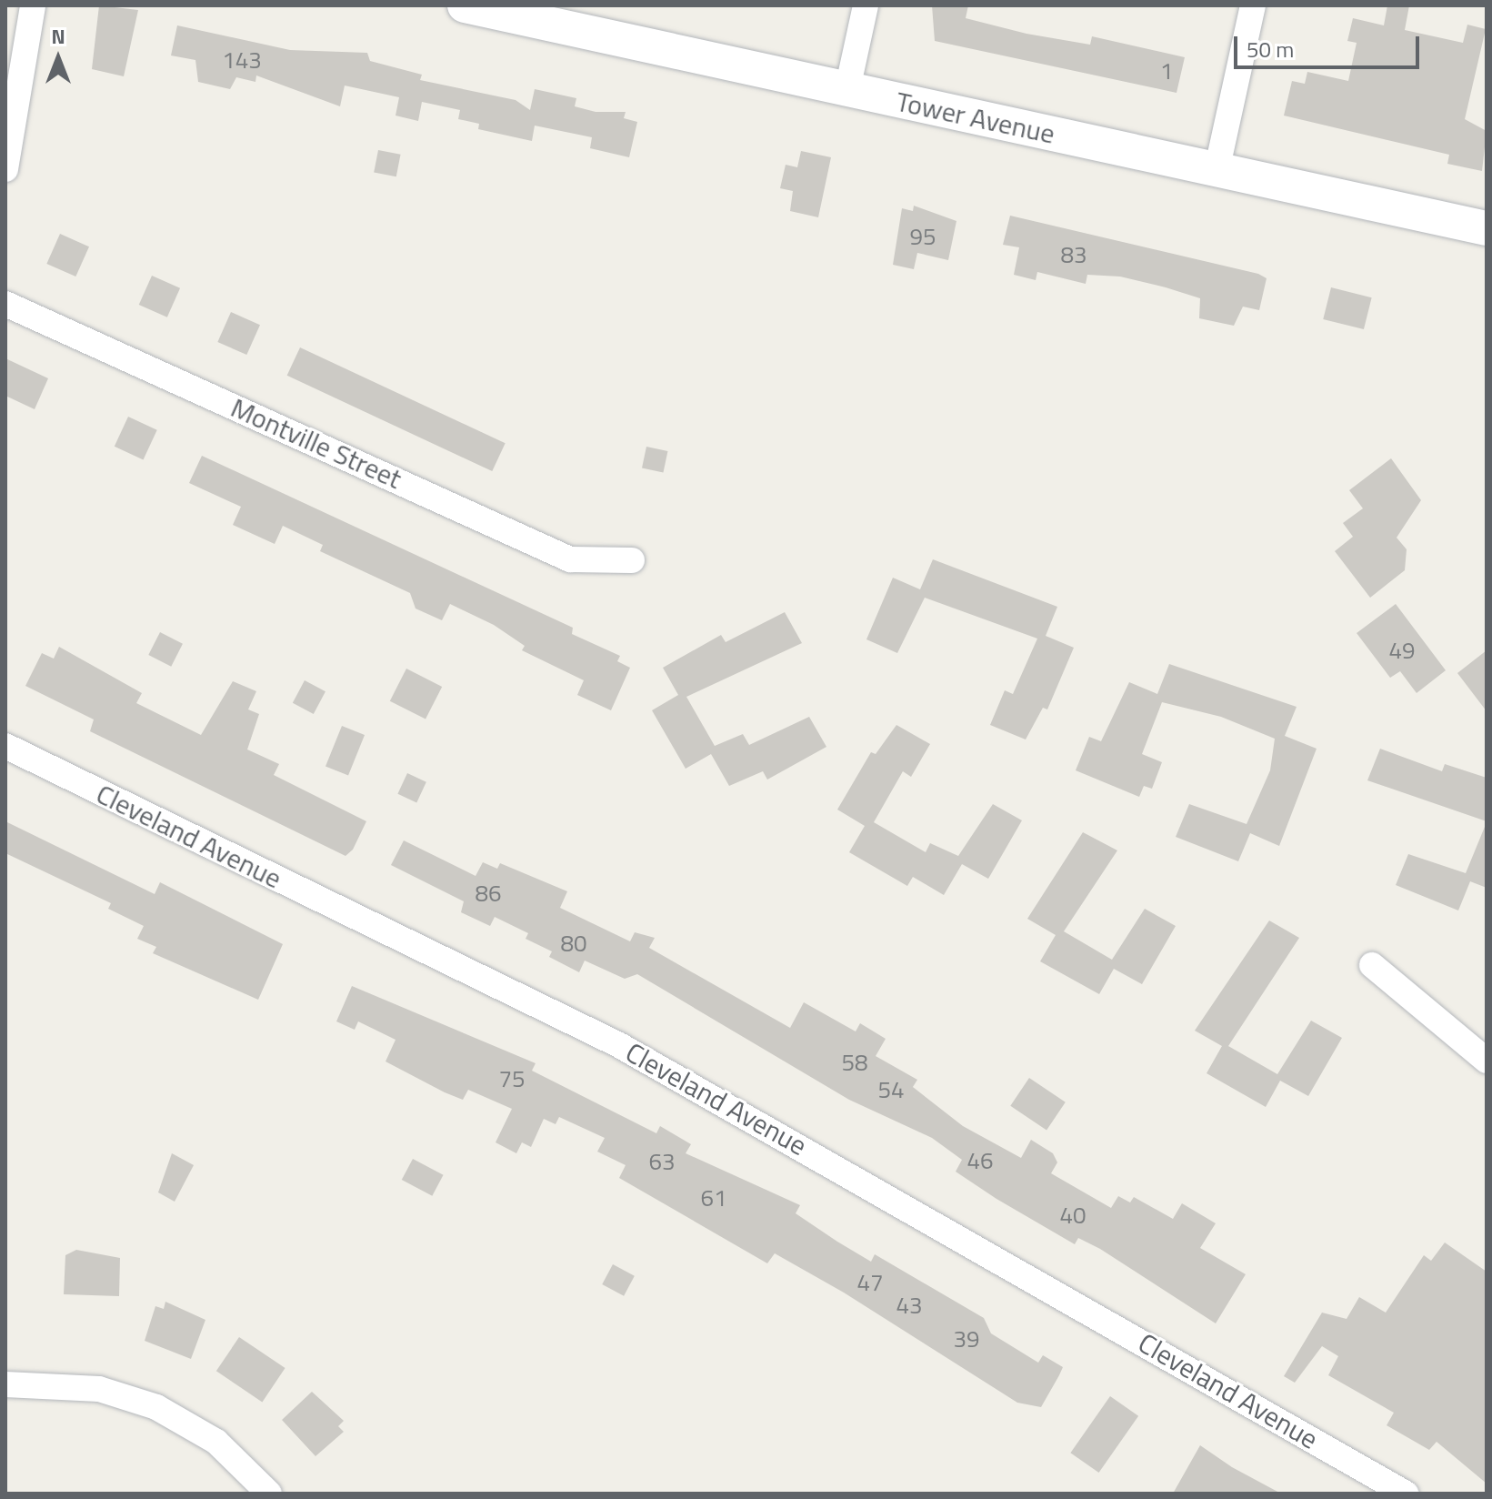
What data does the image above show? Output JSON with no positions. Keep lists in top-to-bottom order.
{
  "streets": {
    "main road": ["Tower Avenue"],
    "street": ["Montville Street", "Cleveland Avenue"]
  },
  "house_numbers": [
    "143",
    "1",
    "95",
    "83",
    "49",
    "86",
    "80",
    "58",
    "75",
    "54",
    "46",
    "63",
    "61",
    "40",
    "47",
    "43",
    "39"
  ],
  "scale_bar": "50 m",
  "north": "top"
}
